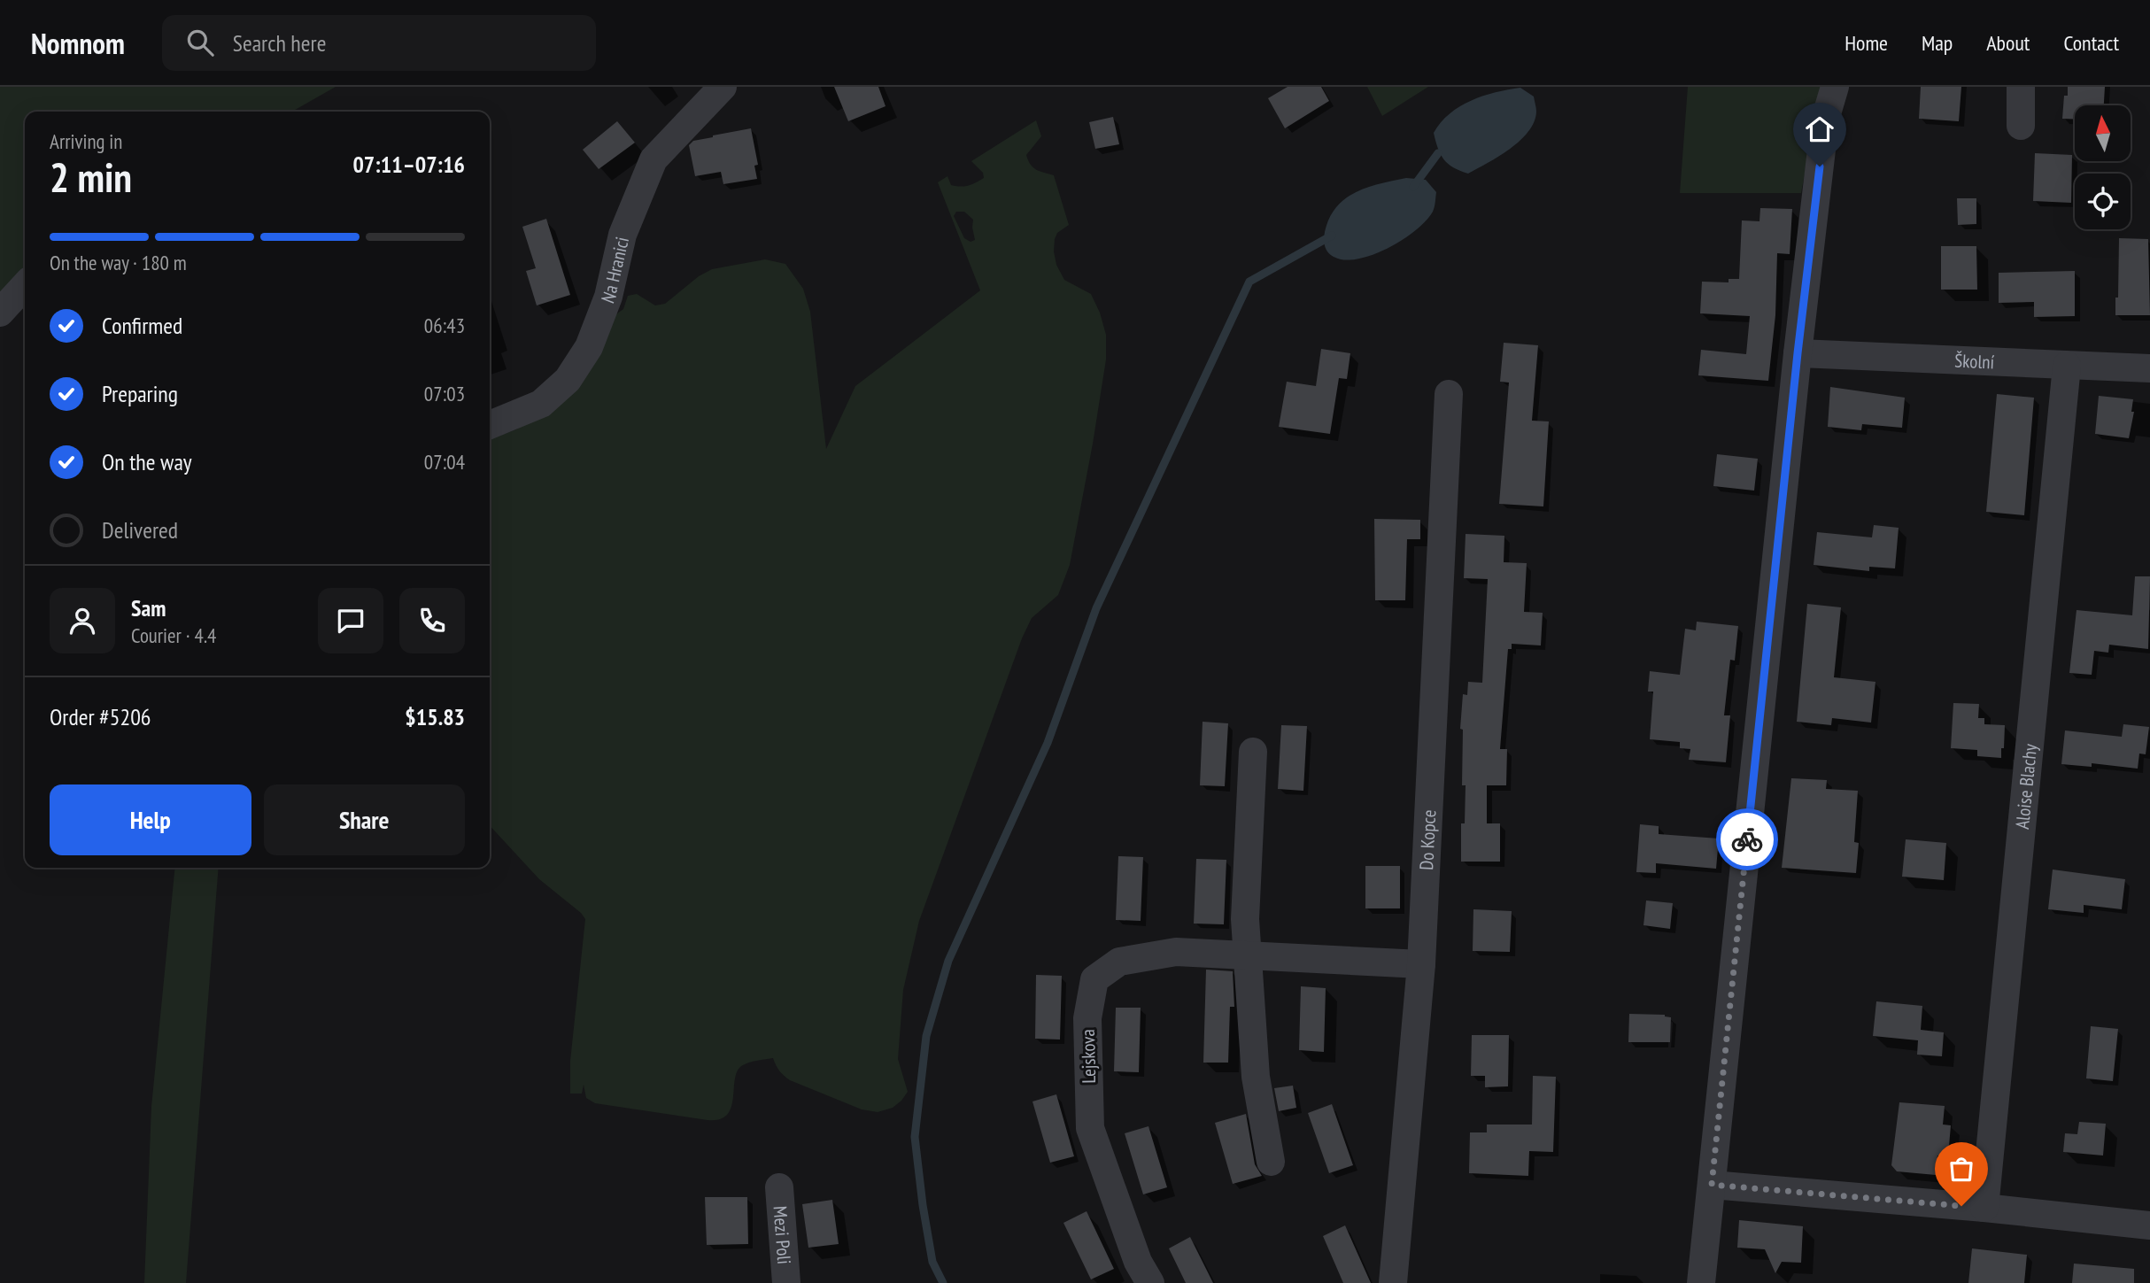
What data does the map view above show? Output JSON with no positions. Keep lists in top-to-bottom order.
{
  "streets": {
    "street": [
      "Na Hranici",
      "Školní",
      "Aloise Blachy",
      "Do Kopce",
      "Lejskova",
      "Mezi Poli"
    ]
  },
  "crossings": [
    ["Školní", "Aloise Blachy"],
    ["Do Kopce", "Lejskova"]
  ],
  "north": "top",
  "page": {
    "header": "Nomnom",
    "search": "Search here",
    "nav": [
      "Home",
      "Map",
      "About",
      "Contact"
    ],
    "heading": ["2 min", "Arriving in", "07:11–07:16"],
    "panel": [
      "Sam",
      "Courier · 4.4",
      "Order #5206",
      "$15.83"
    ],
    "bar": "On the way · 180 m",
    "list": [
      ["Confirmed", "06:43"],
      ["Preparing", "07:03"],
      ["On the way", "07:04"],
      "Delivered"
    ],
    "buttons": ["Help", "Share"]
  }
}
